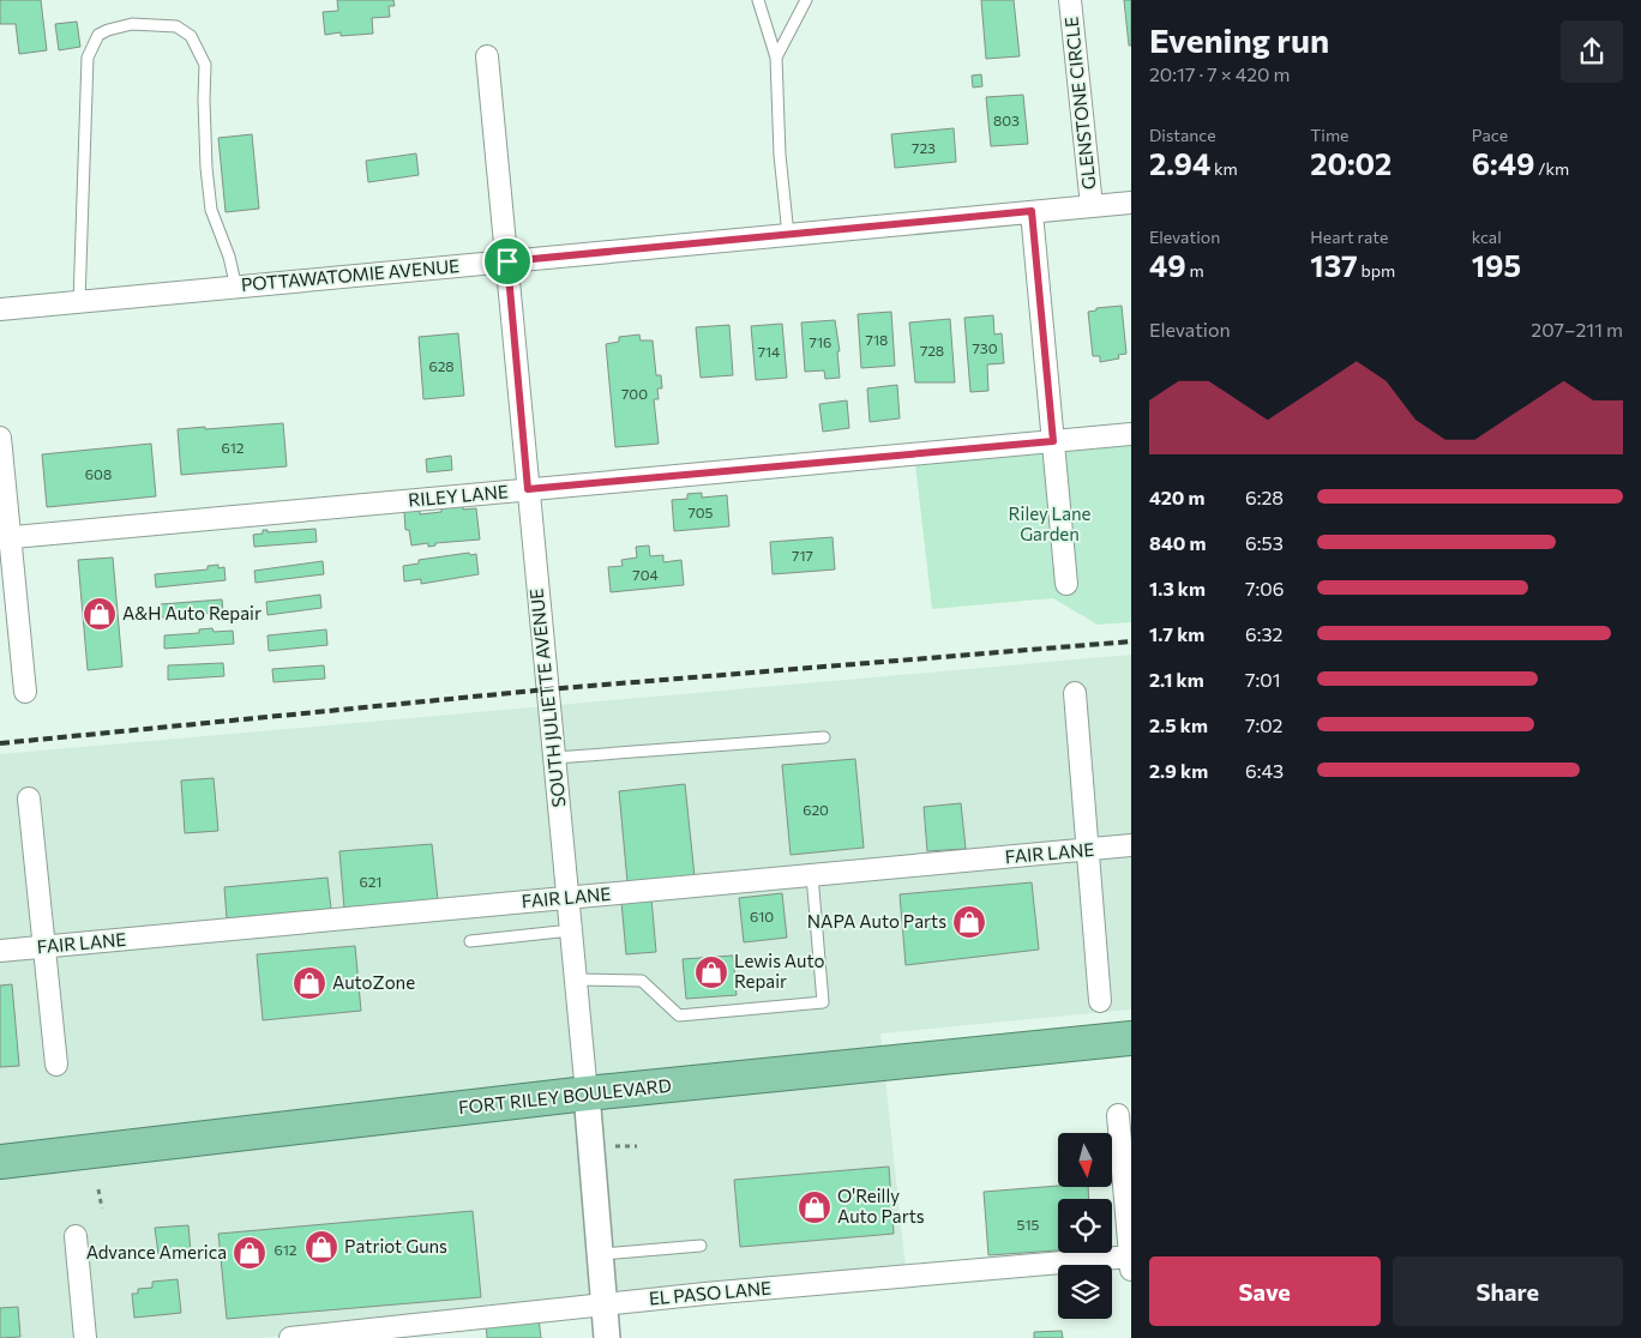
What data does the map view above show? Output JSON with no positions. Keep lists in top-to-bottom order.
{
  "streets": {
    "highway": ["FORT RILEY BOULEVARD"],
    "street": [
      "GLENSTONE CIRCLE",
      "POTTAWATOMIE AVENUE",
      "RILEY LANE",
      "SOUTH JULIETTE AVENUE",
      "FAIR LANE",
      "EL PASO LANE"
    ]
  },
  "crossings": [
    ["GLENSTONE CIRCLE", "POTTAWATOMIE AVENUE"],
    ["POTTAWATOMIE AVENUE", "SOUTH JULIETTE AVENUE"],
    ["RILEY LANE", "SOUTH JULIETTE AVENUE"],
    ["SOUTH JULIETTE AVENUE", "FAIR LANE"],
    ["SOUTH JULIETTE AVENUE", "FORT RILEY BOULEVARD"],
    ["SOUTH JULIETTE AVENUE", "EL PASO LANE"]
  ],
  "parks": ["Riley Lane Garden"],
  "places": {
    "shop": [
      "A&H Auto Repair",
      "NAPA Auto Parts",
      "Lewis Auto Repair",
      "AutoZone",
      "O'Reilly Auto Parts",
      "Patriot Guns",
      "Advance America"
    ]
  },
  "house_numbers": [
    "803",
    "723",
    "718",
    "716",
    "730",
    "728",
    "714",
    "628",
    "700",
    "612",
    "608",
    "705",
    "717",
    "704",
    "620",
    "621",
    "610",
    "515",
    "612"
  ],
  "north": "bottom",
  "page": {
    "heading": ["Evening run", "20:17 · 7 × 420 m"],
    "stats": [
      ["Distance", "2.94 km"],
      ["Time", "20:02"],
      ["Pace", "6:49 /km"],
      ["Elevation", "49 m"],
      ["Heart rate", "137 bpm"],
      ["kcal", "195"]
    ],
    "chart": ["Elevation", "207–211 m"],
    "list": [
      {
        "name": "420 m",
        "note": "6:28"
      },
      {
        "name": "840 m",
        "note": "6:53"
      },
      {
        "name": "1.3 km",
        "note": "7:06"
      },
      {
        "name": "1.7 km",
        "note": "6:32"
      },
      {
        "name": "2.1 km",
        "note": "7:01"
      },
      {
        "name": "2.5 km",
        "note": "7:02"
      },
      {
        "name": "2.9 km",
        "note": "6:43"
      }
    ],
    "buttons": ["Save", "Share"]
  }
}
